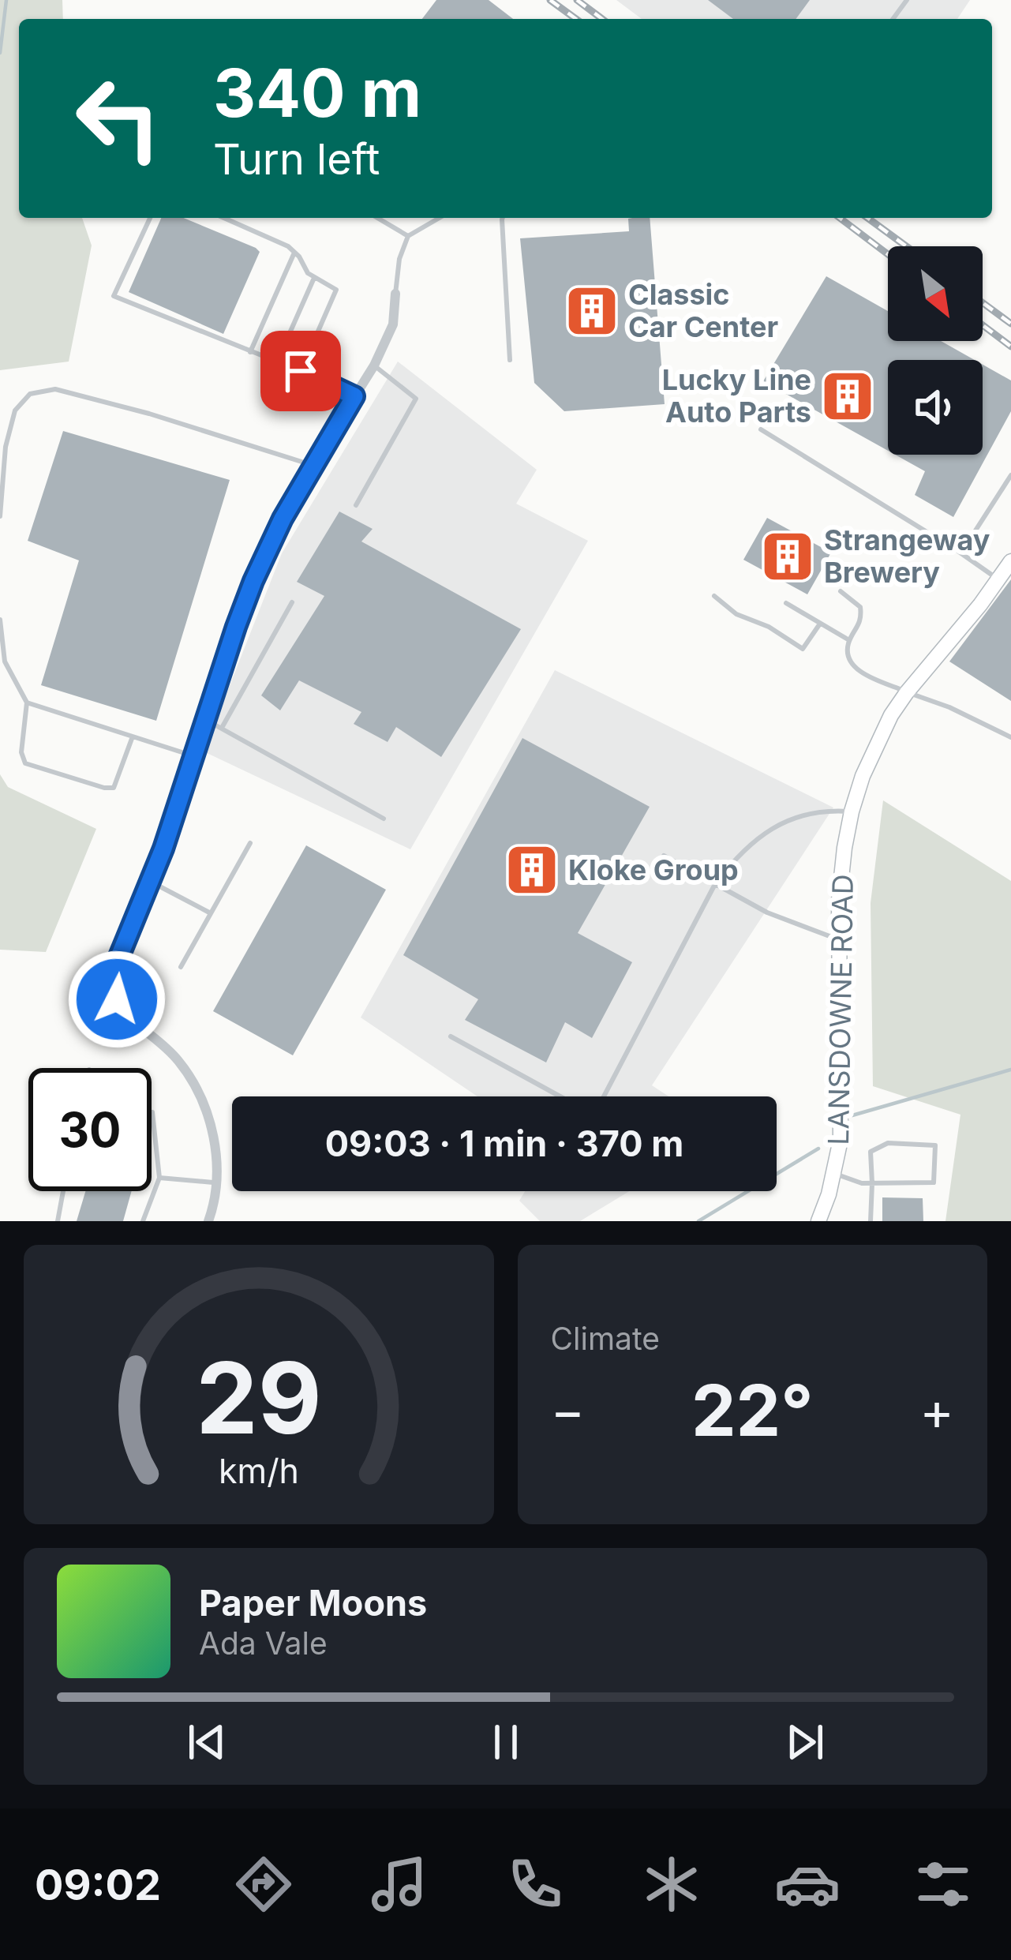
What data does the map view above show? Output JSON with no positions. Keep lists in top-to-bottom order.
{
  "streets": {
    "main road": ["LANSDOWNE ROAD"]
  },
  "places": {
    "building": [
      "Classic Car Center",
      "Lucky Line Auto Parts",
      "Strangeway Brewery",
      "Kloke Group"
    ]
  },
  "north": "bottom right",
  "page": {
    "turn": ["340 m", "Turn left"],
    "limit": "30",
    "trip": "09:03 · 1 min · 370 m",
    "tile": "Climate",
    "heat": ["−", "22°", "+"],
    "song": ["Paper Moons", "Ada Vale"],
    "tabs": "09:02",
    "gauge": ["29", "km/h"]
  }
}
